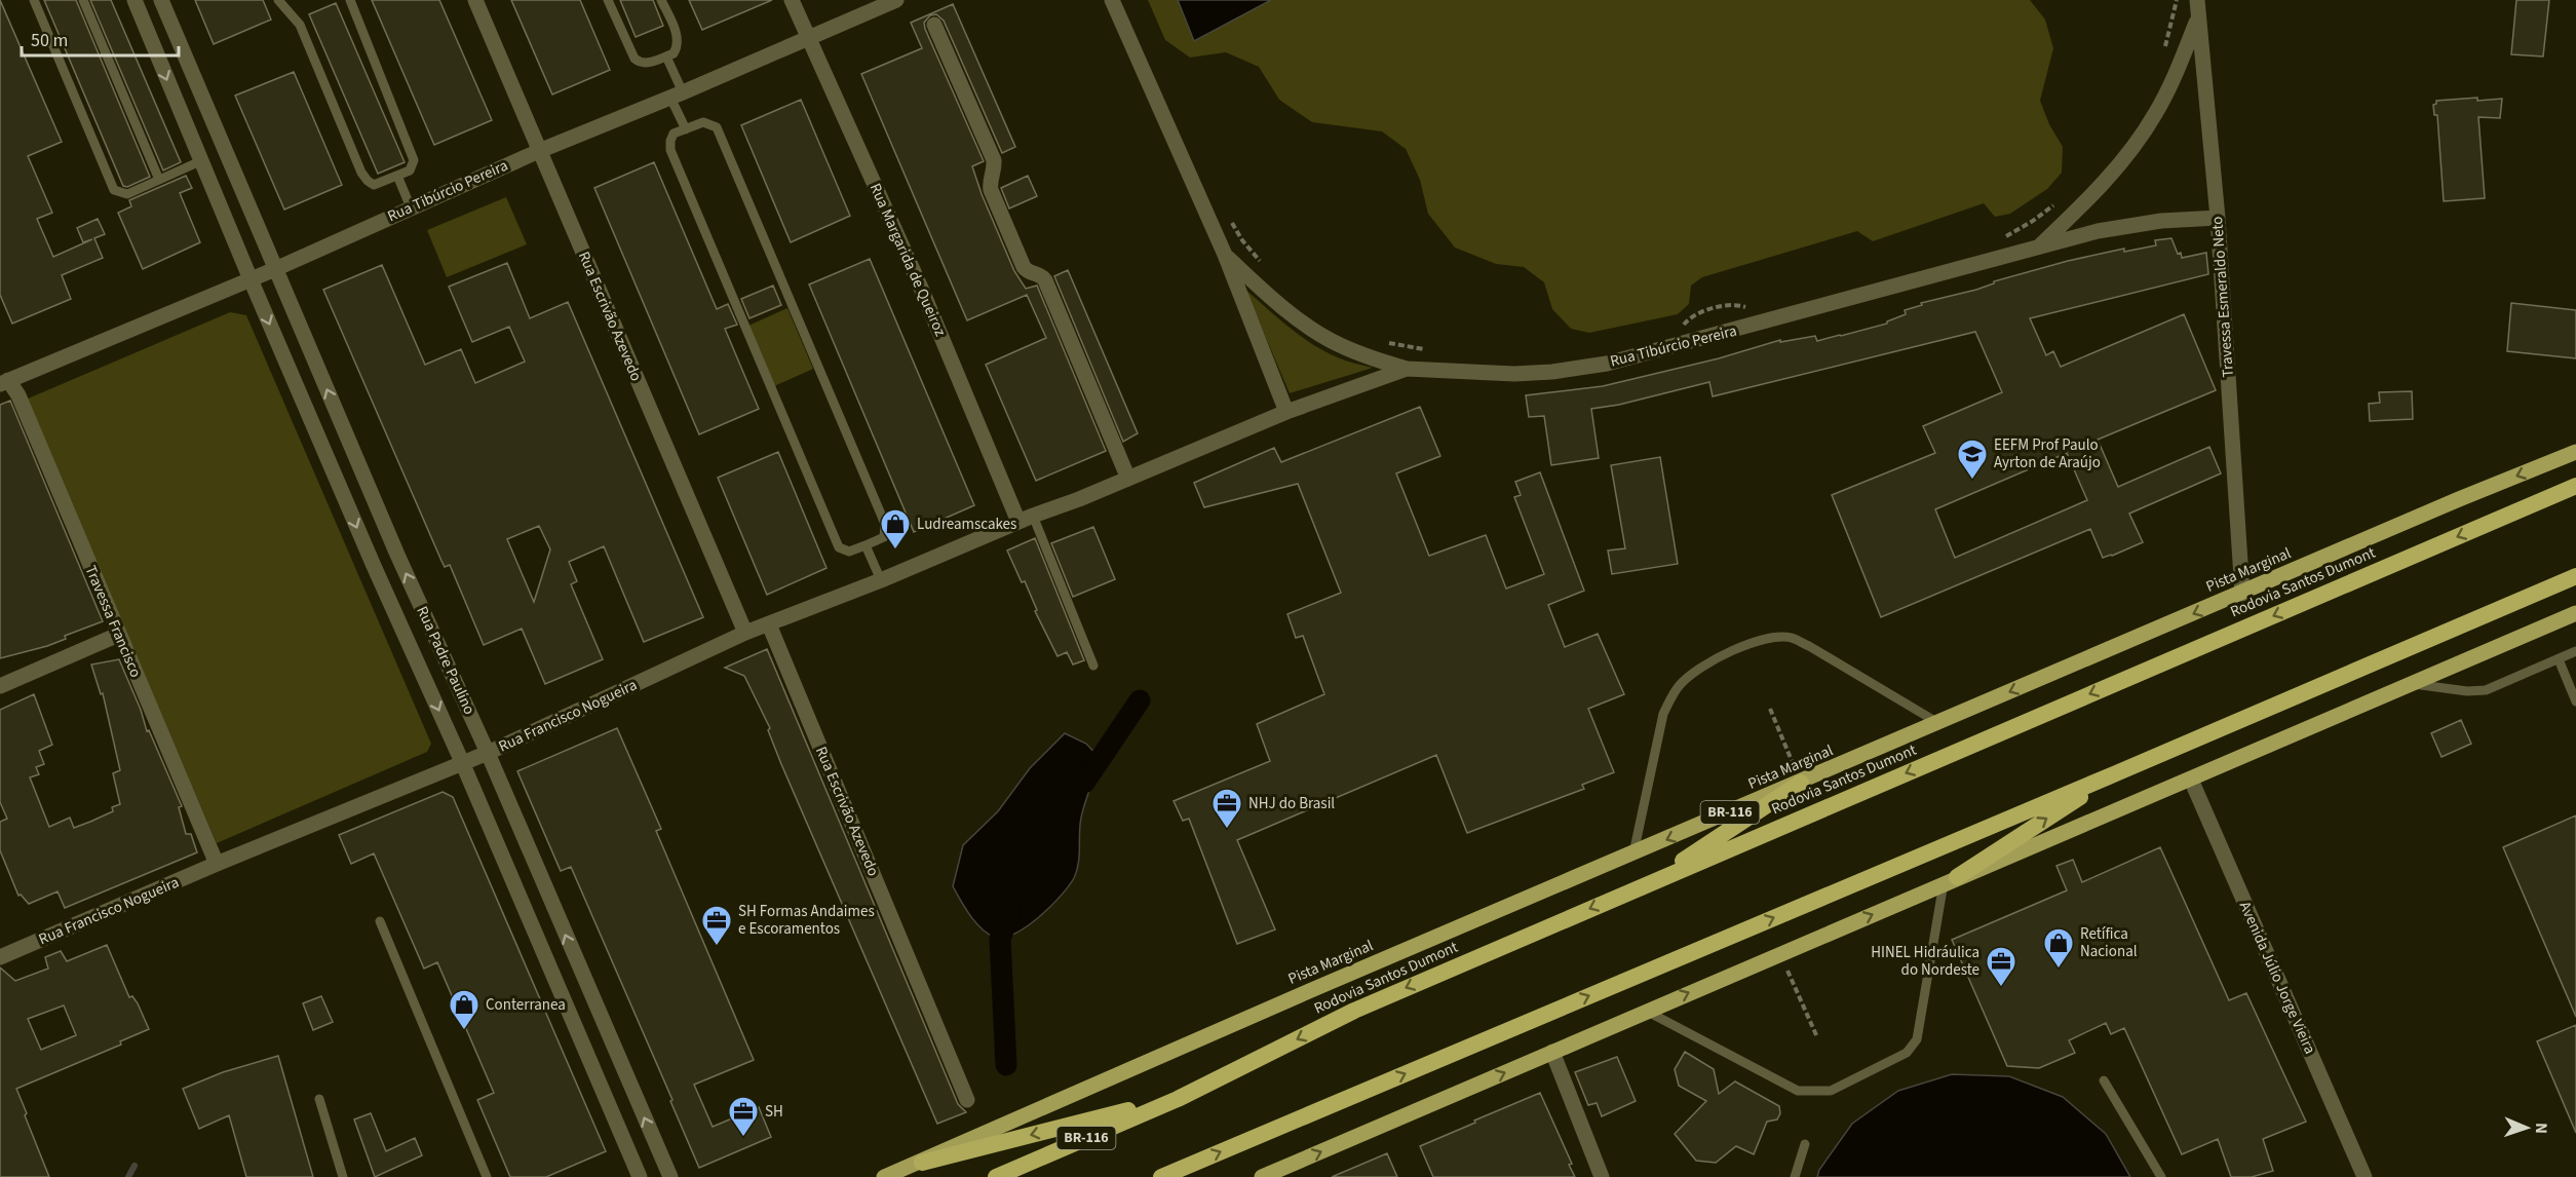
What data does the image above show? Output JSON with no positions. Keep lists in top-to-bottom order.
{
  "streets": {
    "highway": ["Rodovia Santos Dumont", "BR-116"],
    "main road": ["Pista Marginal"],
    "street": [
      "Rua Tibúrcio Pereira",
      "Rua Margarida de Queiroz",
      "Travessa Esmeraldo Neto",
      "Rua Escrivão Azevedo",
      "Travessa Francisco",
      "Rua Padre Paulino",
      "Rua Francisco Nogueira",
      "Avenida Júlio Jorge Vieira"
    ]
  },
  "crossings": [
    ["Rua Tibúrcio Pereira", "Rua Margarida de Queiroz"],
    ["Rua Tibúrcio Pereira", "Travessa Esmeraldo Neto"],
    ["Rua Tibúrcio Pereira", "Rua Escrivão Azevedo"],
    ["Rua Tibúrcio Pereira", "Travessa Francisco"],
    ["Rua Tibúrcio Pereira", "Rua Padre Paulino"],
    ["Rua Tibúrcio Pereira", "Rua Francisco Nogueira"],
    ["Rua Margarida de Queiroz", "Rua Francisco Nogueira"],
    ["Travessa Esmeraldo Neto", "Pista Marginal"],
    ["Rua Escrivão Azevedo", "Rua Francisco Nogueira"],
    ["Travessa Francisco", "Rua Francisco Nogueira"],
    ["Rua Padre Paulino", "Rua Francisco Nogueira"]
  ],
  "one_way": ["Pista Marginal"],
  "places": {
    "school or university": ["EEFM Prof Paulo Ayrton de Araújo"],
    "shop": ["Ludreamscakes", "Retífica Nacional", "Conterranea"],
    "office": [
      "NHJ do Brasil",
      "SH Formas Andaimes e Escoramentos",
      "HINEL Hidráulica do Nordeste",
      "SH"
    ]
  },
  "scale_bar": "50 m",
  "north": "right"
}
